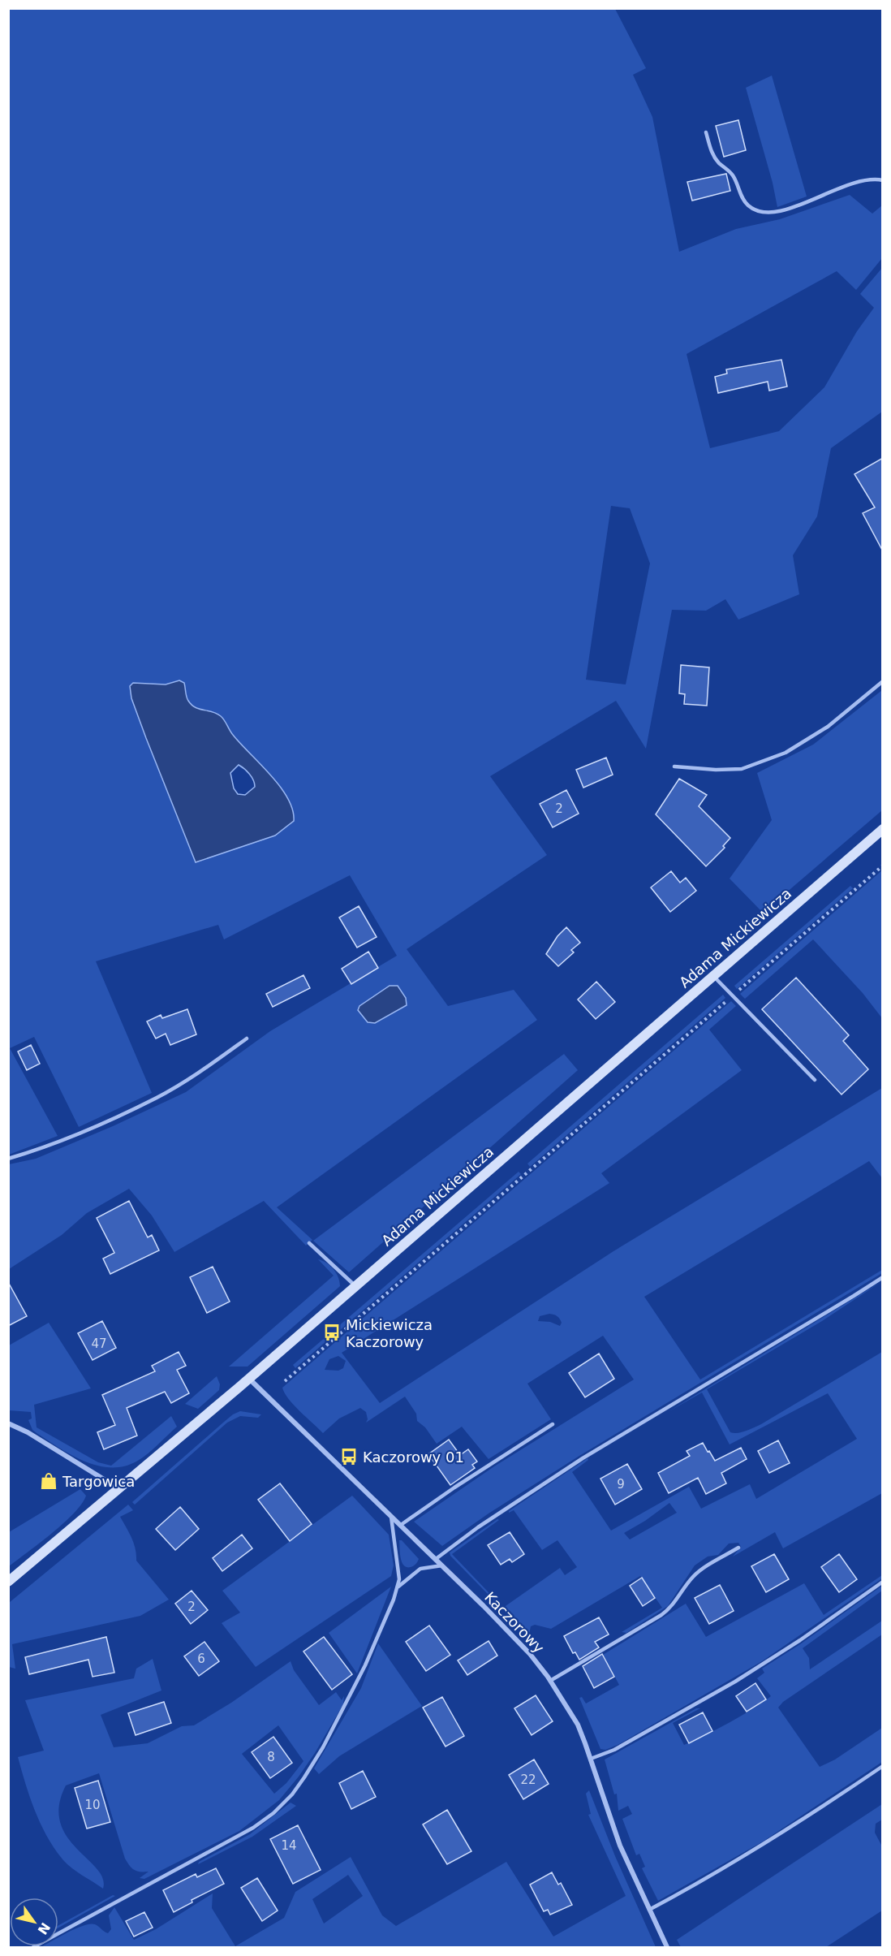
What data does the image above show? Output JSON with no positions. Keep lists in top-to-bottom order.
{
  "streets": {
    "street": ["Adama Mickiewicza", "Kaczorowy"]
  },
  "crossings": [
    ["Adama Mickiewicza", "Kaczorowy"]
  ],
  "places": {
    "bus stop": ["Mickiewicza Kaczorowy", "Kaczorowy 01"],
    "shop": ["Targowica"]
  },
  "house_numbers": [
    "2",
    "47",
    "9",
    "2",
    "6",
    "8",
    "22",
    "10",
    "14"
  ],
  "north": "bottom right"
}
